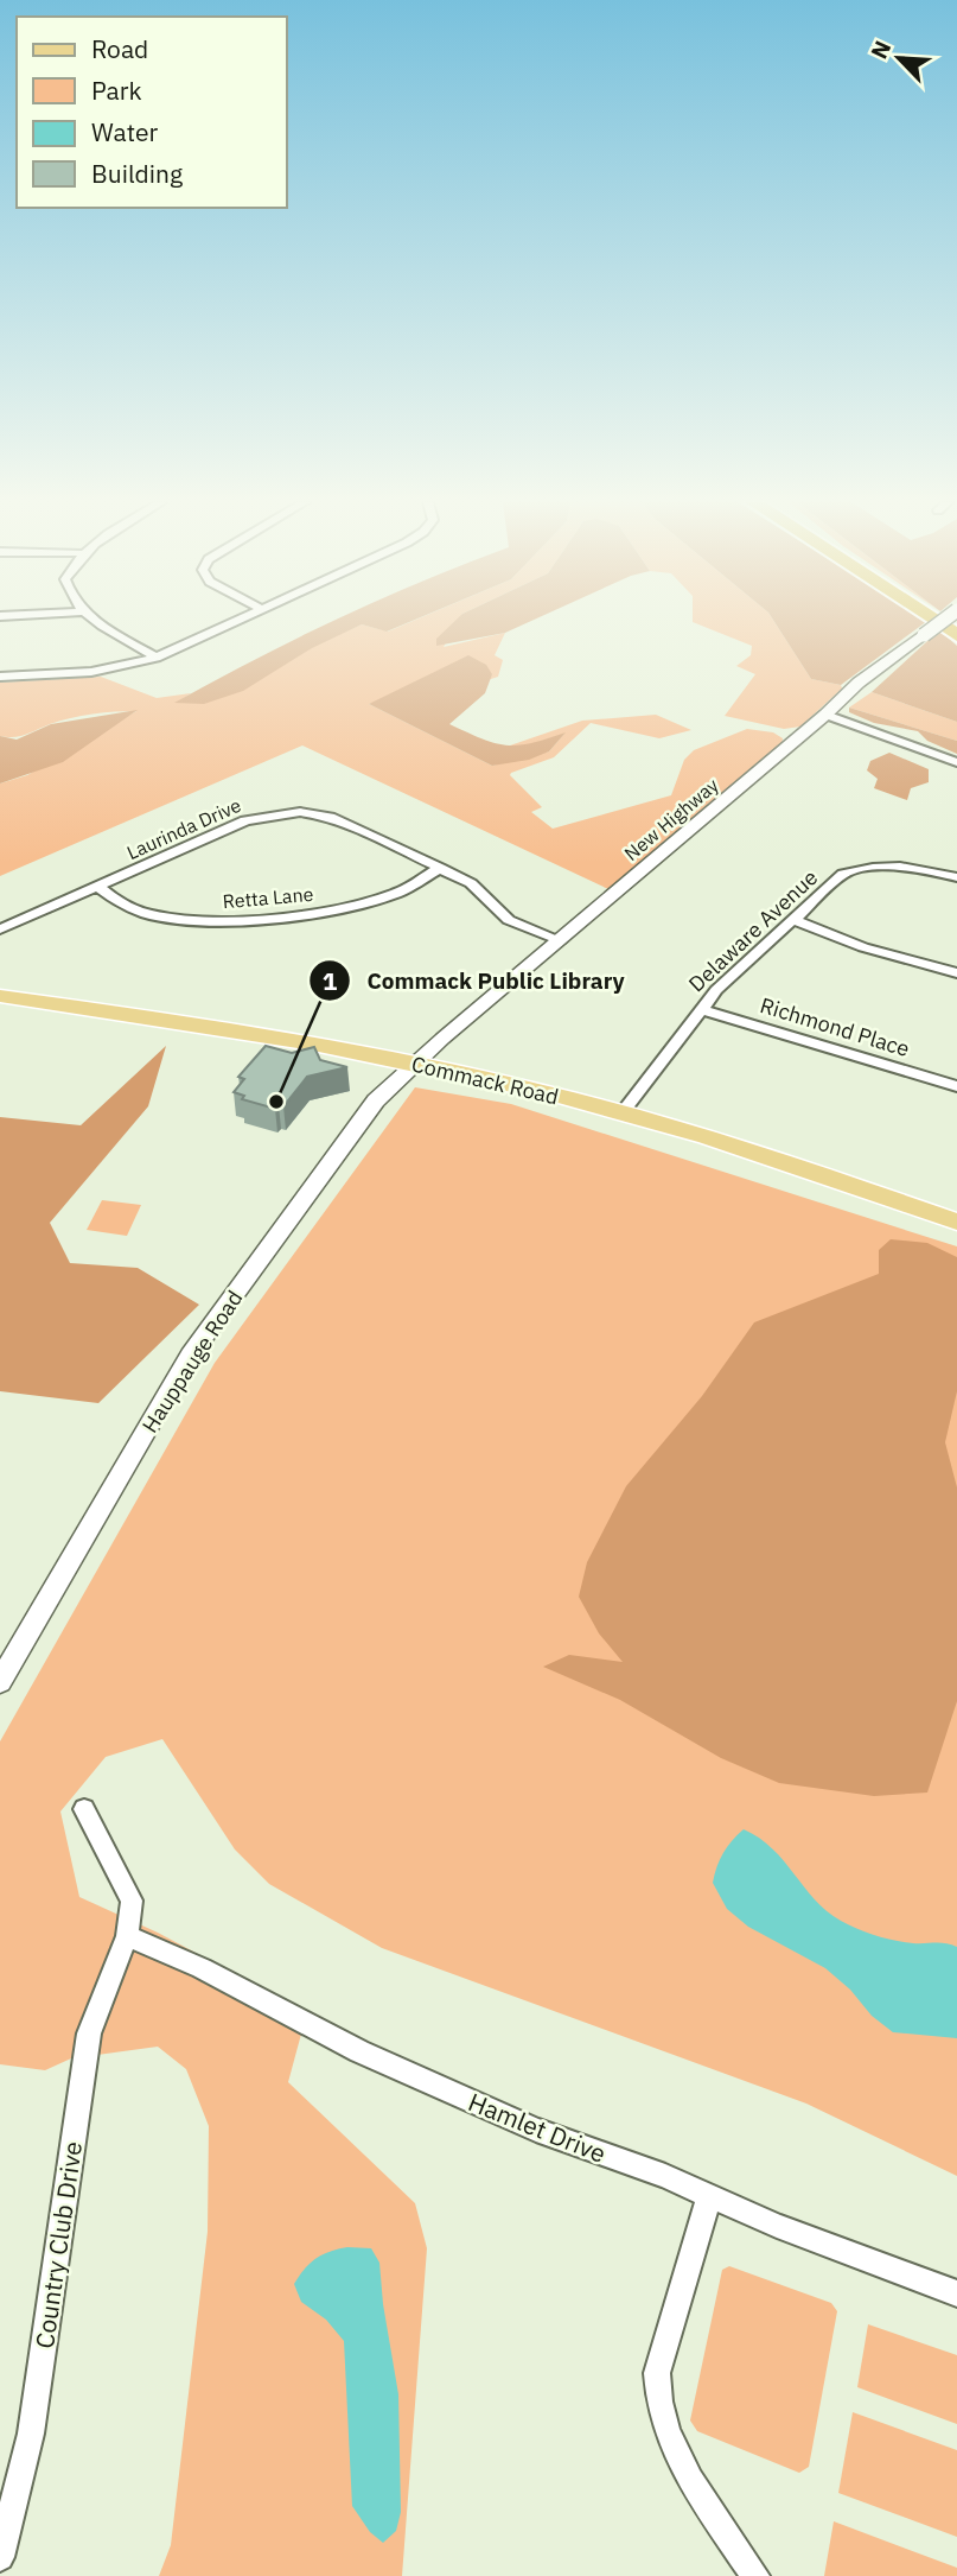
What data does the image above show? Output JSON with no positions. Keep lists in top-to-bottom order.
{
  "streets": {
    "main road": ["Commack Road"],
    "street": [
      "New Highway",
      "Laurinda Drive",
      "Retta Lane",
      "Delaware Avenue",
      "Richmond Place",
      "Hauppauge Road",
      "Hamlet Drive",
      "Country Club Drive"
    ]
  },
  "crossings": [
    ["New Highway", "Laurinda Drive"],
    ["New Highway", "Commack Road"],
    ["New Highway", "Hauppauge Road"],
    ["Laurinda Drive", "Retta Lane"],
    ["Delaware Avenue", "Richmond Place"],
    ["Delaware Avenue", "Commack Road"],
    ["Commack Road", "Hauppauge Road"],
    ["Hamlet Drive", "Country Club Drive"]
  ],
  "places": ["Commack Public Library"],
  "legend": [
    "Road",
    "Park",
    "Water",
    "Building"
  ],
  "north": "top left"
}
